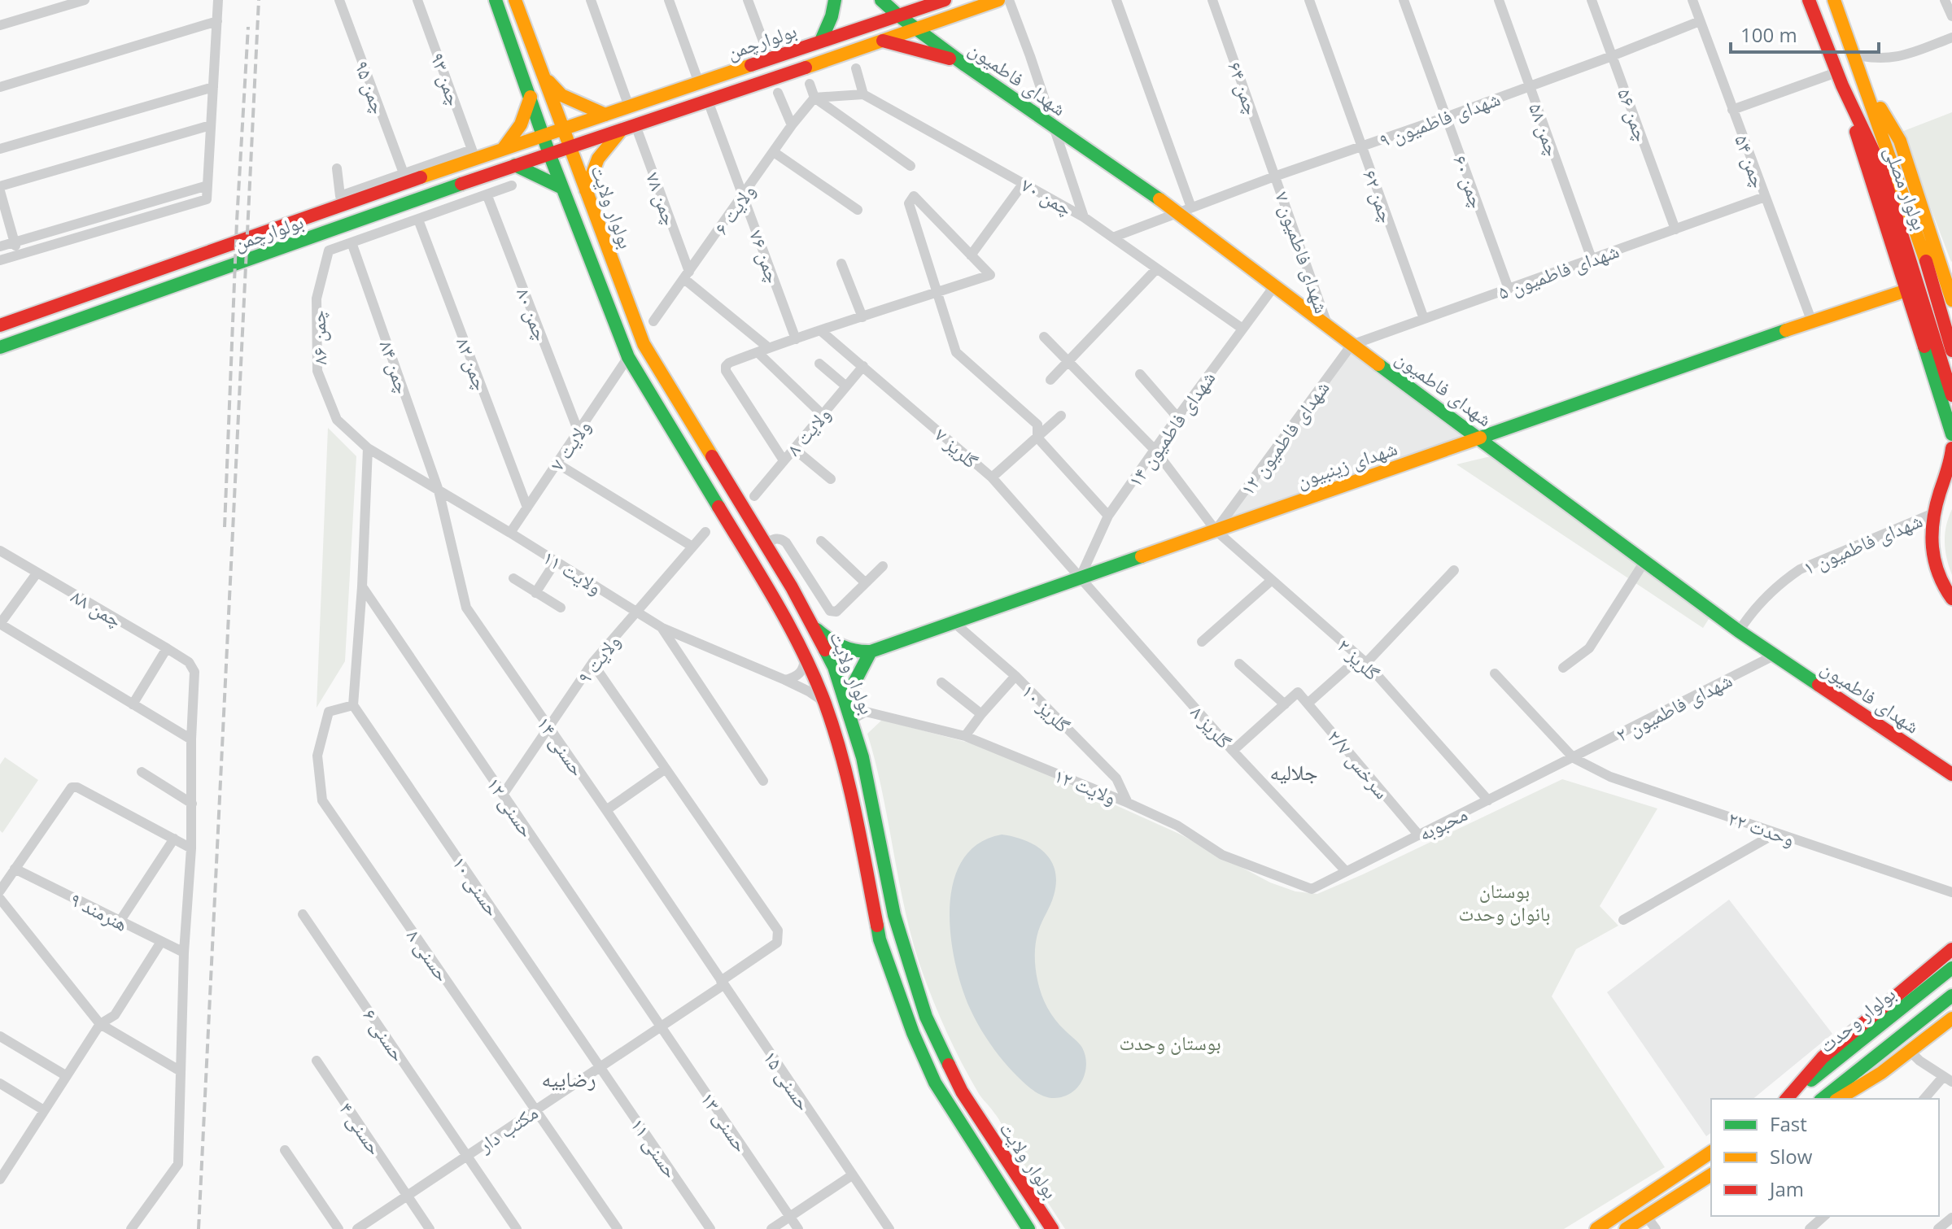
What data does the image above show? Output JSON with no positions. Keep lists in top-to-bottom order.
{
  "streets": {
    "main road": [
      "بولوارچمن",
      "شهدای فاطمیون",
      "بولوار مصلی",
      "بولوار ولایت",
      "شهدای زینبیون",
      "بولوار وحدت"
    ],
    "street": [
      "چمن ۹۳",
      "چمن ۹۵",
      "چمن ۶۴",
      "چمن ۵۶",
      "شهدای فاطمیون ۹",
      "چمن ۵۸",
      "چمن ۵۴",
      "چمن ۶۰",
      "چمن ۷۰",
      "چمن ۶۲",
      "چمن ۷۸",
      "ولایت ۶",
      "شهدای فاطمیون ۷",
      "چمن ۷۶",
      "شهدای فاطمیون ۵",
      "چمن ۸۰",
      "چمن ۸۶",
      "چمن ۸۲",
      "چمن ۸۴",
      "شهدای فاطمیون ۱۴",
      "ولایت ۸",
      "شهدای فاطمیون ۱۲",
      "ولایت ۷",
      "گلریز ۷",
      "شهدای فاطمیون ۱",
      "ولایت ۱۱",
      "چمن ۸۸",
      "ولایت ۹",
      "گلریز ۲",
      "شهدای فاطمیون ۲",
      "گلریز ۱۰",
      "گلریز ۸",
      "حسنی ۱۴",
      "سرخس ۲/۷",
      "ولایت ۱۲",
      "حسنی ۱۲",
      "محبوبه",
      "وحدت ۲۲",
      "حسنی ۱۰",
      "هنرمند ۹",
      "حسنی ۸",
      "حسنی ۶",
      "حسنی ۱۵",
      "حسنی ۱۳",
      "حسنی ۴",
      "مکتب دار",
      "حسنی ۱۱"
    ]
  },
  "crossings": [
    ["بولوارچمن", "شهدای فاطمیون"],
    ["بولوارچمن", "چمن ۹۳"],
    ["بولوارچمن", "چمن ۷۸"],
    ["بولوارچمن", "بولوار ولایت"],
    ["بولوارچمن", "چمن ۷۶"],
    ["شهدای فاطمیون", "شهدای فاطمیون ۹"],
    ["شهدای فاطمیون", "شهدای فاطمیون ۷"],
    ["شهدای فاطمیون", "شهدای فاطمیون ۵"],
    ["شهدای فاطمیون", "شهدای فاطمیون ۱۴"],
    ["شهدای فاطمیون", "شهدای فاطمیون ۱۲"],
    ["شهدای فاطمیون", "شهدای زینبیون"],
    ["شهدای فاطمیون", "شهدای فاطمیون ۱"],
    ["شهدای فاطمیون", "شهدای فاطمیون ۲"],
    ["چمن ۶۴", "شهدای فاطمیون ۹"],
    ["چمن ۶۴", "شهدای فاطمیون ۷"],
    ["چمن ۵۶", "شهدای فاطمیون ۹"],
    ["چمن ۵۶", "شهدای فاطمیون ۵"],
    ["شهدای فاطمیون ۹", "چمن ۵۸"],
    ["شهدای فاطمیون ۹", "چمن ۵۴"],
    ["شهدای فاطمیون ۹", "چمن ۶۰"],
    ["شهدای فاطمیون ۹", "چمن ۷۰"],
    ["شهدای فاطمیون ۹", "چمن ۶۲"],
    ["شهدای فاطمیون ۹", "شهدای فاطمیون ۷"],
    ["چمن ۵۸", "شهدای فاطمیون ۵"],
    ["چمن ۵۴", "شهدای فاطمیون ۵"],
    ["چمن ۵۴", "شهدای زینبیون"],
    ["چمن ۶۰", "شهدای فاطمیون ۵"],
    ["چمن ۷۰", "شهدای فاطمیون ۱۴"],
    ["چمن ۶۲", "شهدای فاطمیون ۵"],
    ["چمن ۷۸", "ولایت ۶"],
    ["بولوار ولایت", "ولایت ۷"],
    ["بولوار ولایت", "ولایت ۱۱"],
    ["بولوار ولایت", "ولایت ۱۲"],
    ["ولایت ۶", "چمن ۷۶"],
    ["شهدای فاطمیون ۵", "شهدای فاطمیون ۱۲"],
    ["چمن ۸۰", "ولایت ۷"],
    ["چمن ۸۶", "چمن ۸۴"],
    ["چمن ۸۶", "ولایت ۱۱"],
    ["چمن ۸۲", "ولایت ۷"],
    ["چمن ۸۴", "ولایت ۱۱"],
    ["چمن ۸۴", "حسنی ۱۴"],
    ["شهدای فاطمیون ۱۴", "گلریز ۷"],
    ["شهدای فاطمیون ۱۴", "شهدای زینبیون"],
    ["شهدای فاطمیون ۱۴", "گلریز ۲"],
    ["شهدای فاطمیون ۱۴", "گلریز ۸"],
    ["ولایت ۸", "گلریز ۷"],
    ["شهدای فاطمیون ۱۲", "شهدای زینبیون"],
    ["شهدای فاطمیون ۱۲", "گلریز ۲"],
    ["ولایت ۷", "ولایت ۱۱"],
    ["گلریز ۷", "شهدای زینبیون"],
    ["گلریز ۷", "گلریز ۸"],
    ["شهدای زینبیون", "گلریز ۲"],
    ["شهدای زینبیون", "گلریز ۱۰"],
    ["شهدای زینبیون", "گلریز ۸"],
    ["ولایت ۱۱", "ولایت ۹"],
    ["ولایت ۱۱", "حسنی ۱۴"],
    ["ولایت ۹", "حسنی ۱۴"],
    ["ولایت ۹", "حسنی ۱۲"],
    ["گلریز ۲", "محبوبه"],
    ["شهدای فاطمیون ۲", "محبوبه"],
    ["شهدای فاطمیون ۲", "وحدت ۲۲"],
    ["گلریز ۱۰", "ولایت ۱۲"],
    ["گلریز ۸", "محبوبه"],
    ["حسنی ۱۴", "حسنی ۱۵"],
    ["حسنی ۱۴", "مکتب دار"],
    ["سرخس ۲/۷", "محبوبه"],
    ["ولایت ۱۲", "محبوبه"],
    ["حسنی ۱۲", "حسنی ۱۳"],
    ["حسنی ۱۲", "مکتب دار"],
    ["محبوبه", "وحدت ۲۲"],
    ["حسنی ۱۰", "حسنی ۸"],
    ["حسنی ۱۰", "مکتب دار"],
    ["حسنی ۱۰", "حسنی ۱۱"],
    ["حسنی ۸", "مکتب دار"],
    ["حسنی ۶", "مکتب دار"],
    ["حسنی ۱۵", "مکتب دار"],
    ["حسنی ۱۳", "مکتب دار"],
    ["حسنی ۴", "مکتب دار"],
    ["مکتب دار", "حسنی ۱۱"]
  ],
  "districts": ["جلالیه", "رضاییه"],
  "parks": ["بوستان بانوان وحدت", "بوستان وحدت"],
  "legend": ["Fast", "Slow", "Jam"],
  "scale_bar": "100 m"
}
